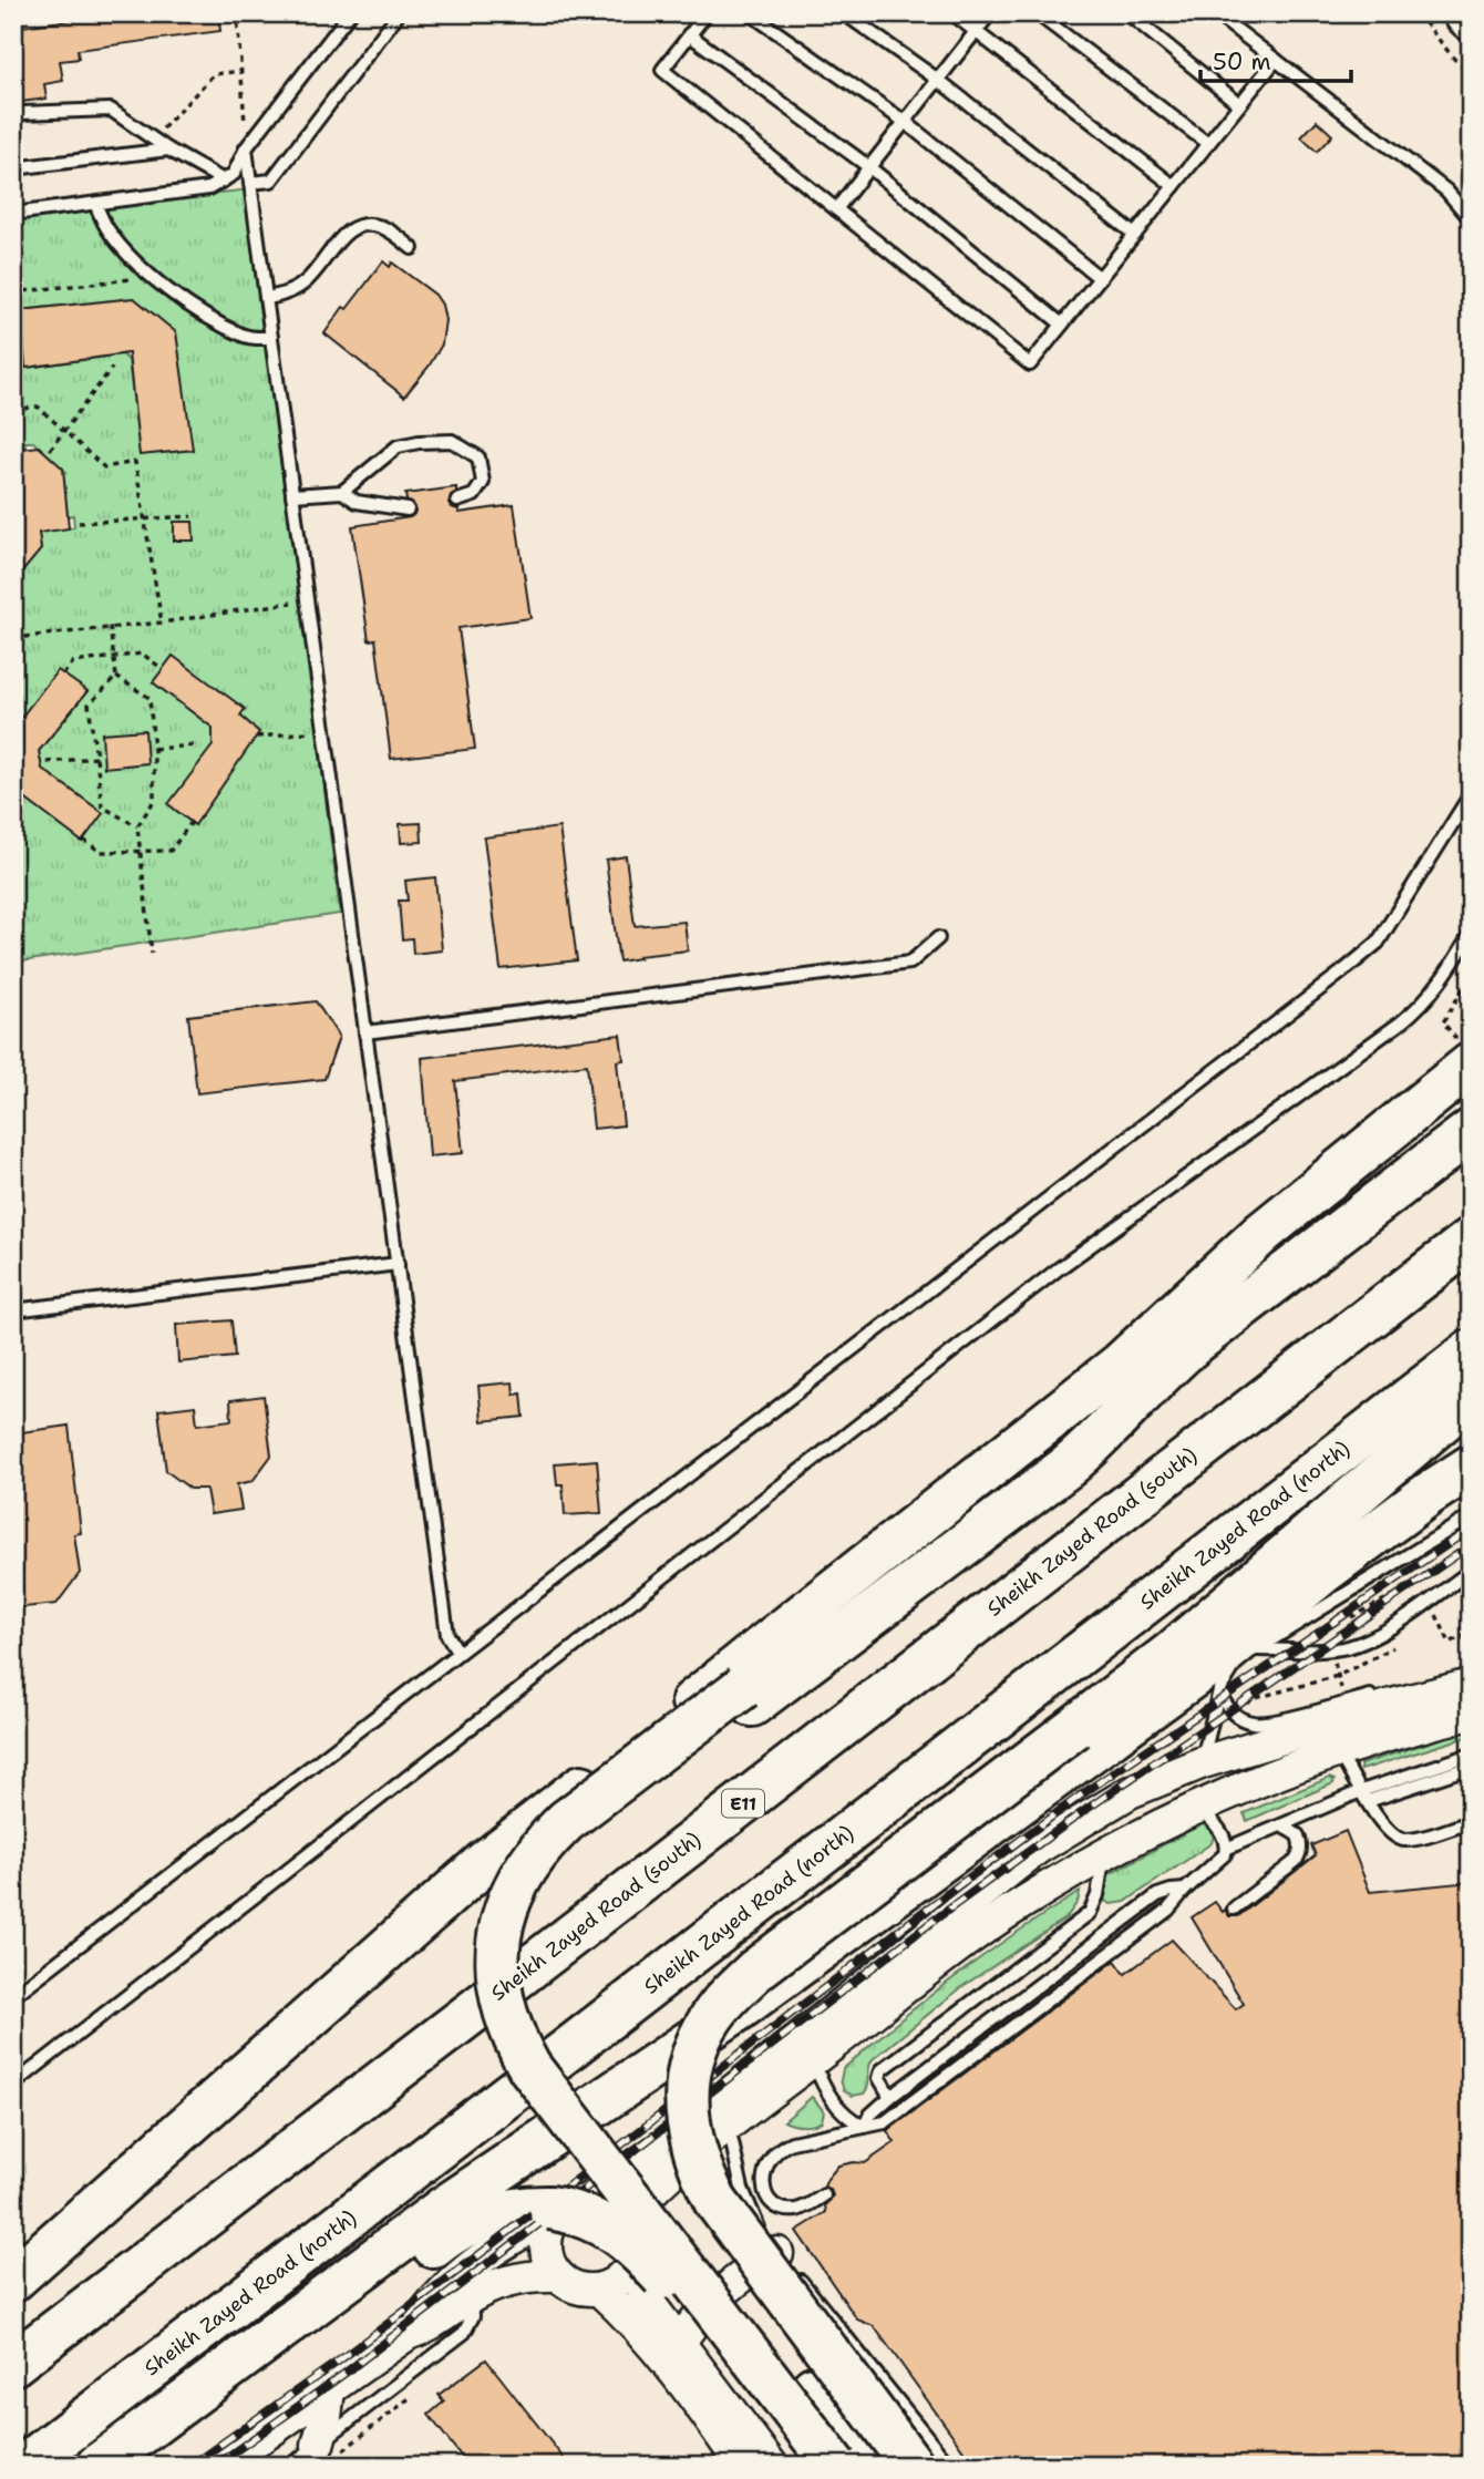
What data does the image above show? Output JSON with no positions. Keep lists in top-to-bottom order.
{
  "streets": {
    "highway": ["Sheikh Zayed Road (north)", "Sheikh Zayed Road (south)", "E11"]
  },
  "scale_bar": "50 m"
}
